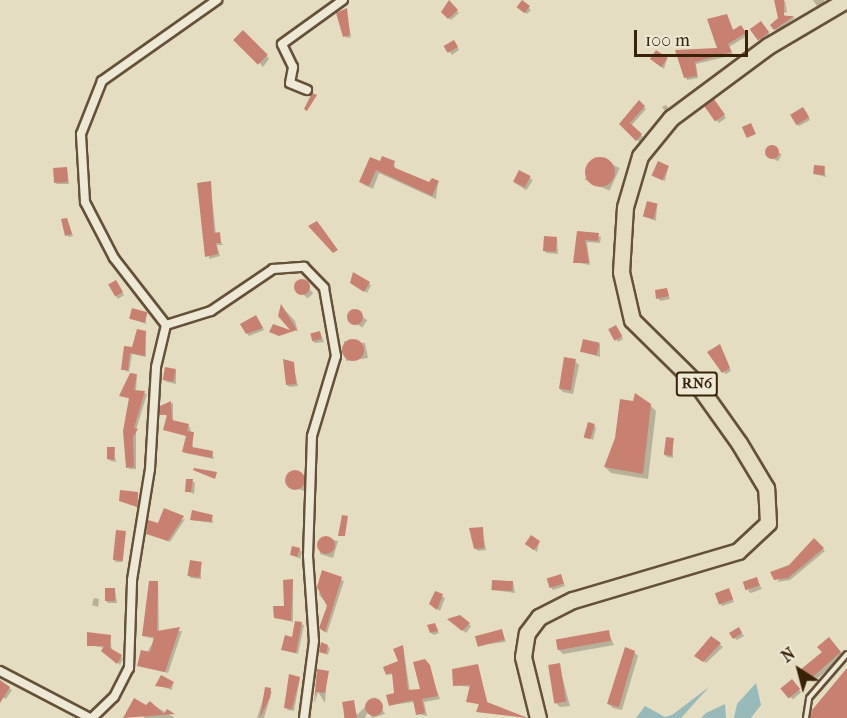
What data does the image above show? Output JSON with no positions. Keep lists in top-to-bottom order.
{
  "streets": {
    "highway": ["RN6"]
  },
  "scale_bar": "100 m",
  "north": "top left"
}
